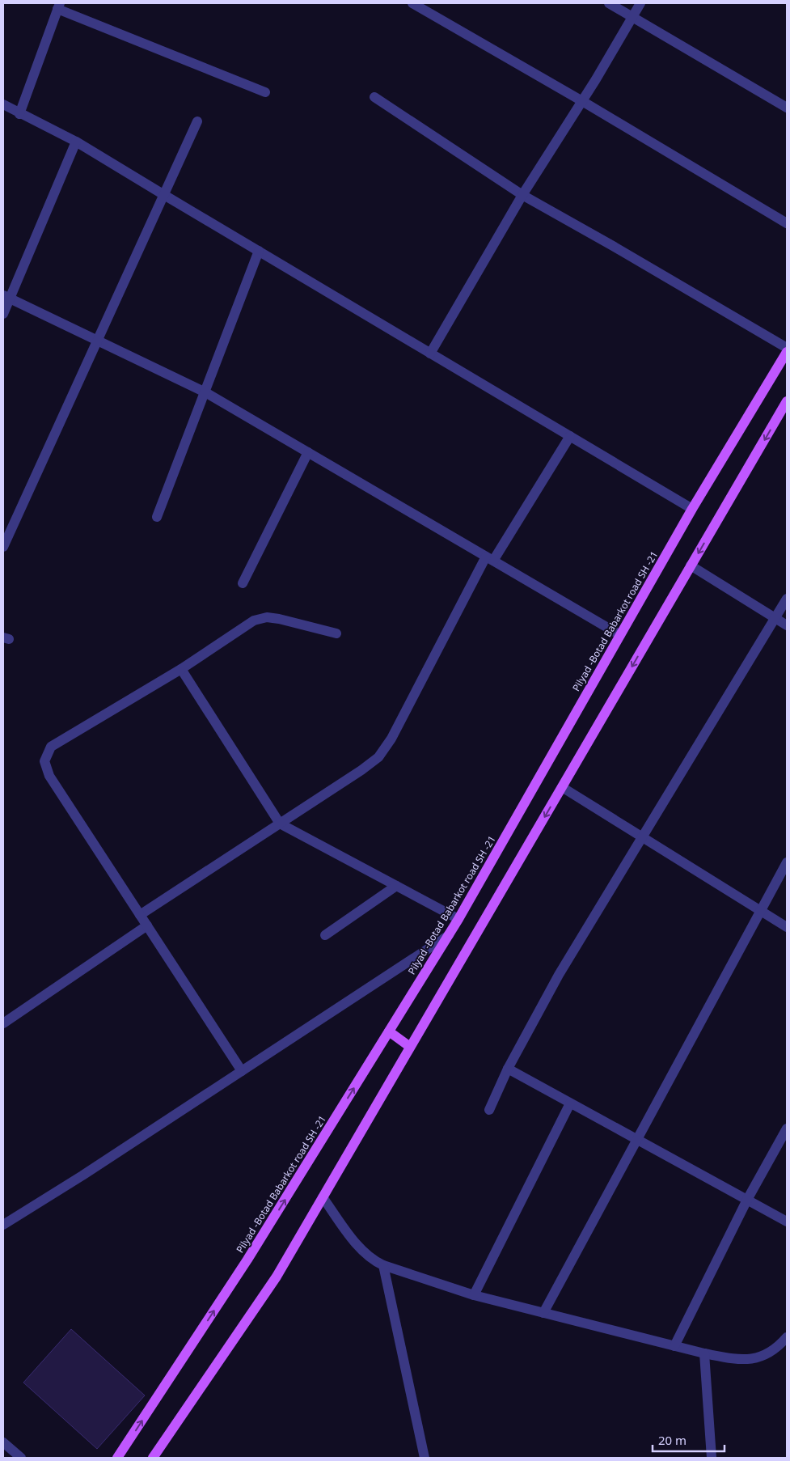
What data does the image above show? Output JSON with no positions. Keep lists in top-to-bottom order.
{
  "streets": {
    "main road": ["Pilyad -Botad Babarkot road SH -21"]
  },
  "scale_bar": "20 m"
}
